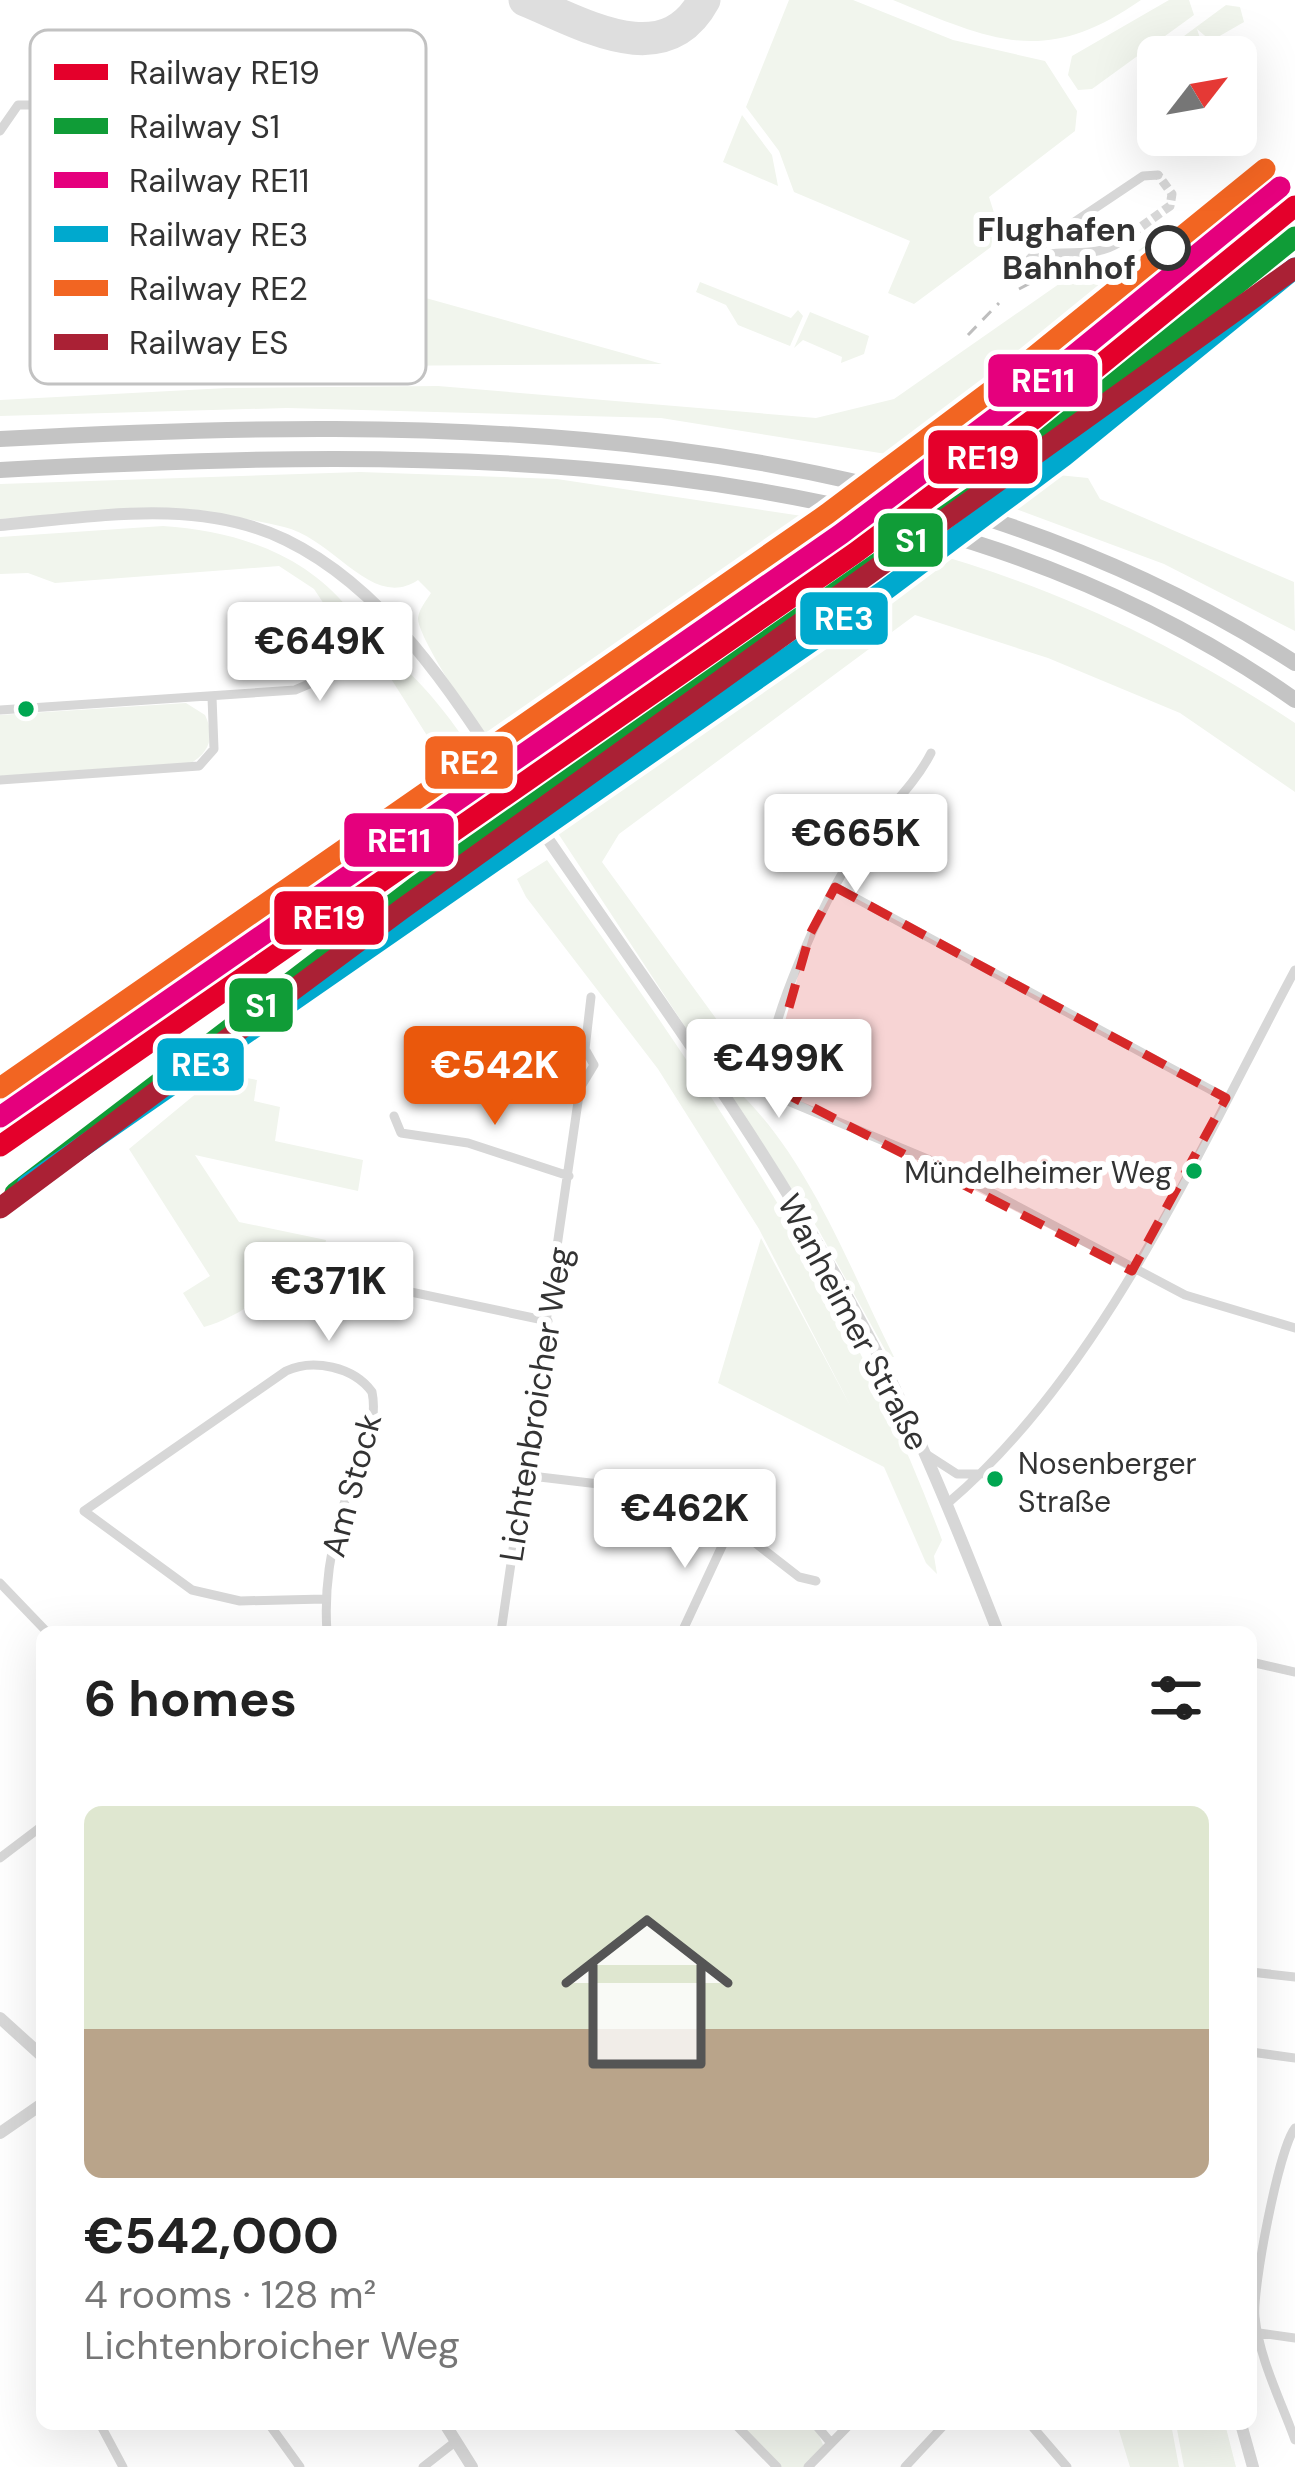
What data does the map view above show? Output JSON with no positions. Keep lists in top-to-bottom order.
{
  "streets": {
    "street": ["Wanheimer Straße", "Lichtenbroicher Weg", "Am Stock"]
  },
  "places": ["Flughafen Bahnhof", "Mündelheimer Weg", "Nosenberger Straße"],
  "lines": [
    "rail line RE2",
    "rail line RE11",
    "rail line RE19",
    "rail line S1",
    "rail line RE3",
    "rail line ES"
  ],
  "legend": [
    "Railway RE19",
    "Railway S1",
    "Railway RE11",
    "Railway RE3",
    "Railway RE2",
    "Railway ES"
  ],
  "north": "top right",
  "page": {
    "price": [
      "€649K",
      "€665K",
      "€499K",
      "€542K",
      "€371K",
      "€462K"
    ],
    "heading": "6 homes",
    "list": [
      {
        "name": "€542,000",
        "note": "4 rooms · 128 m² · Lichtenbroicher Weg"
      }
    ]
  }
}
